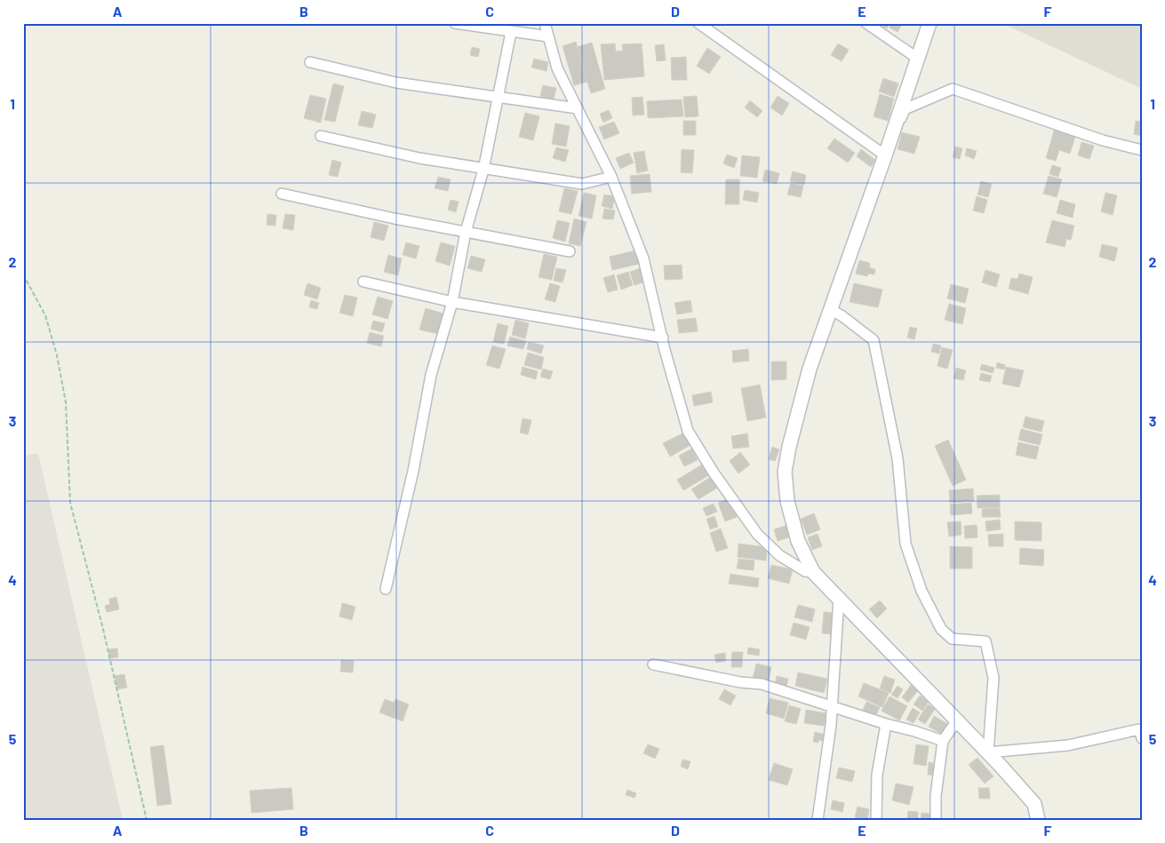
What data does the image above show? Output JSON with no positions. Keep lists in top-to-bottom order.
{
  "grid": {
    "columns": [
      "A",
      "B",
      "C",
      "D",
      "E",
      "F"
    ],
    "rows": [
      "1",
      "2",
      "3",
      "4",
      "5"
    ]
  }
}
